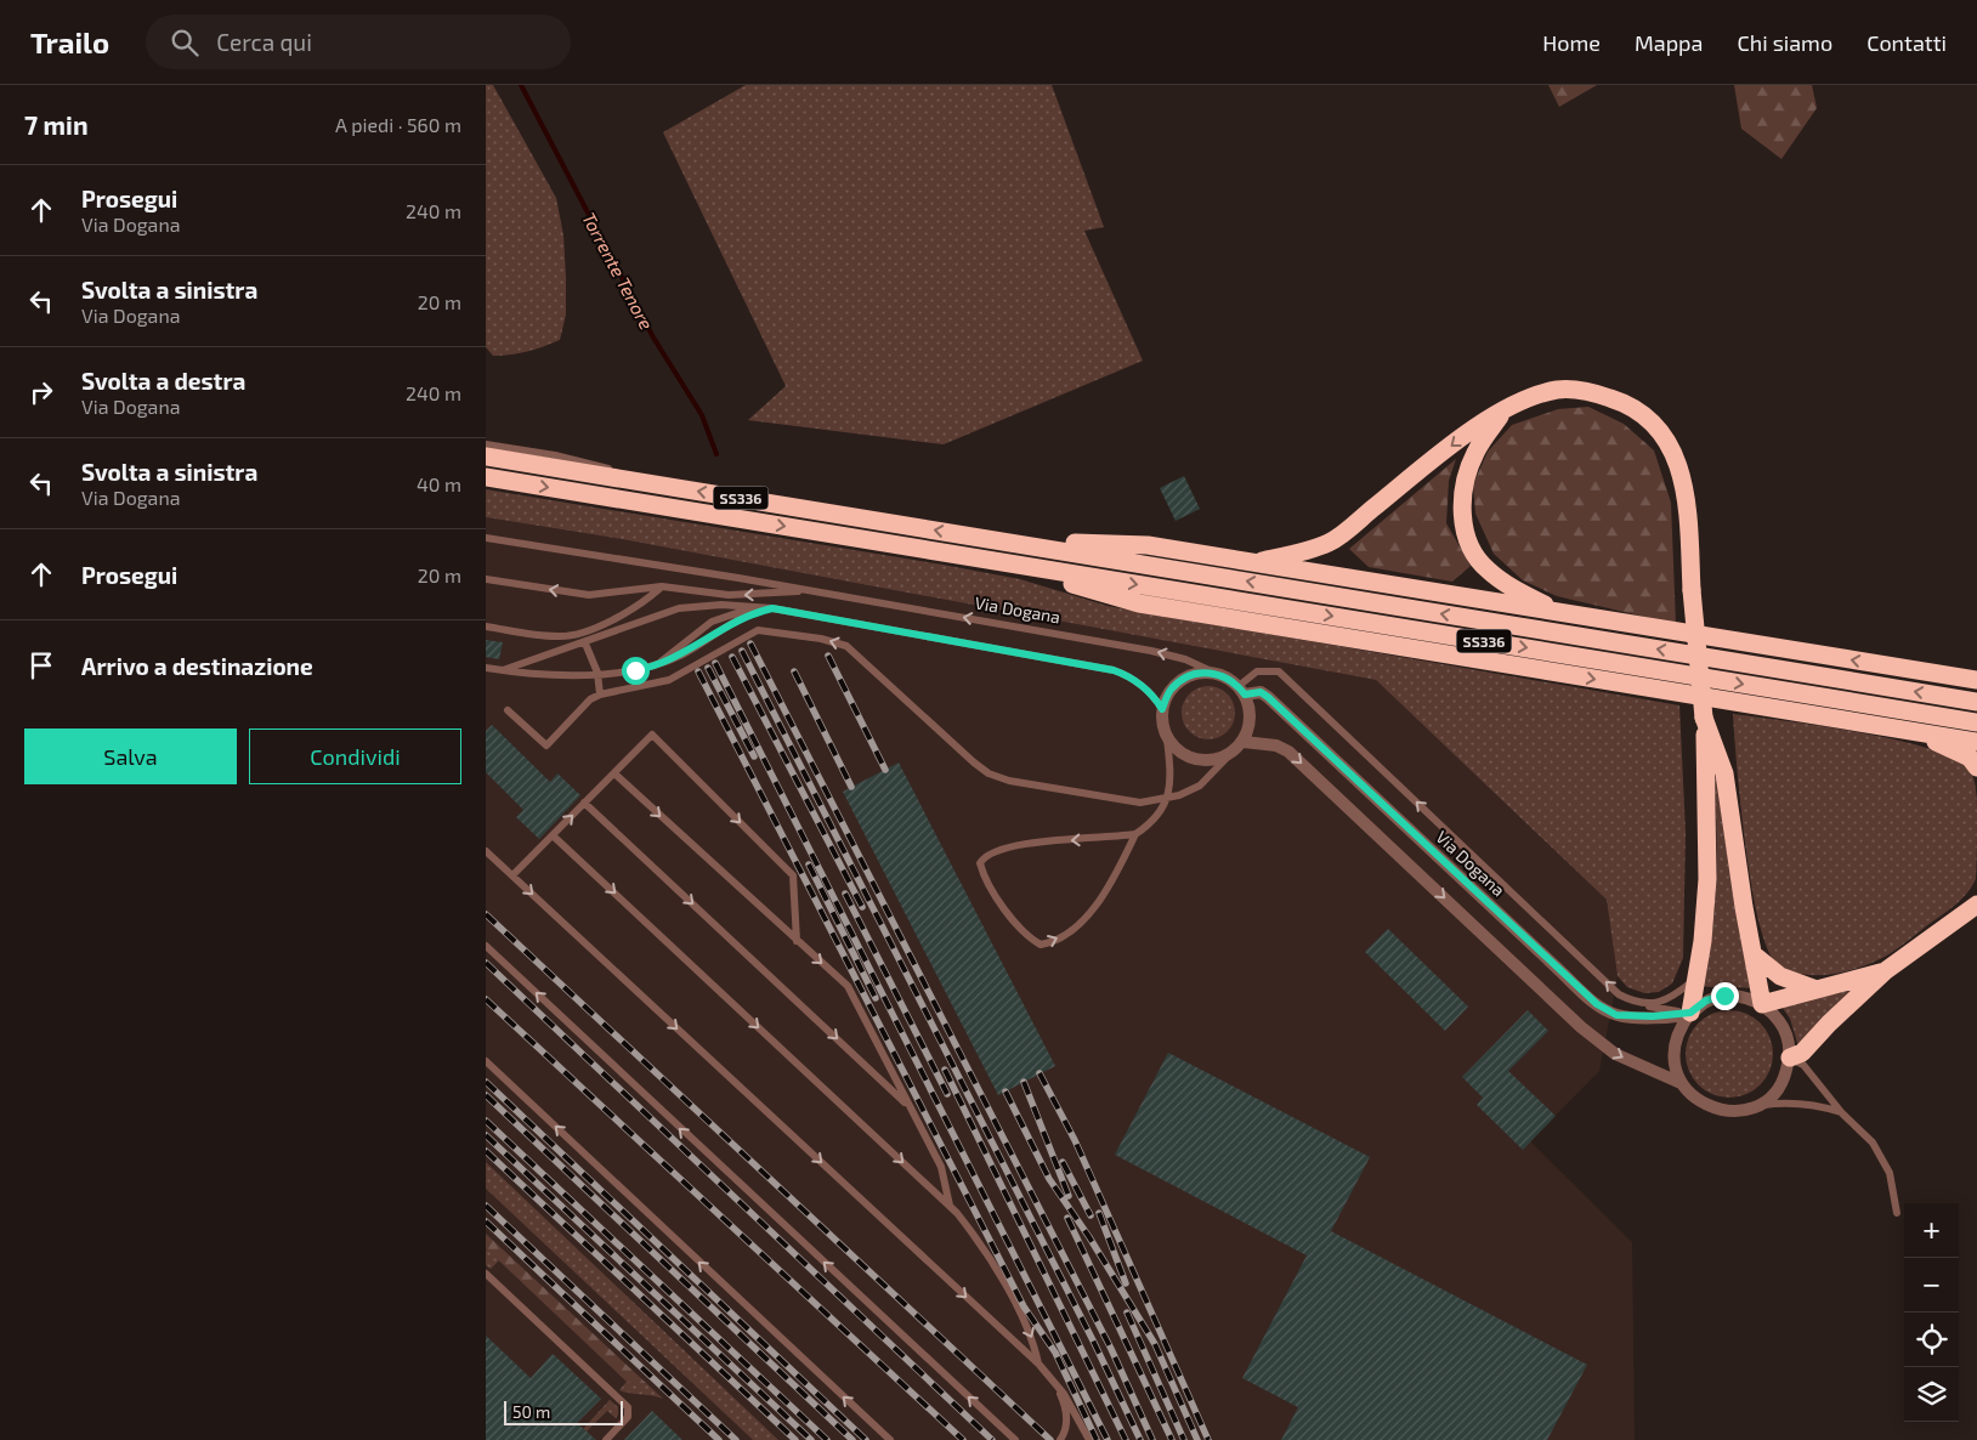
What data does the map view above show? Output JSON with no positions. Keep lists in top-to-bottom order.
{
  "streets": {
    "highway": ["SS336"],
    "street": ["Via Dogana"]
  },
  "water": ["Torrente Tenore"],
  "scale_bar": "50 m",
  "page": {
    "header": "Trailo",
    "search": "Cerca qui",
    "nav": [
      "Home",
      "Mappa",
      "Chi siamo",
      "Contatti"
    ],
    "heading": ["7 min", "A piedi · 560 m"],
    "list": [
      ["Prosegui", "Via Dogana", "240 m"],
      ["Svolta a sinistra", "Via Dogana", "20 m"],
      ["Svolta a destra", "Via Dogana", "240 m"],
      ["Svolta a sinistra", "Via Dogana", "40 m"],
      ["Prosegui", "20 m"],
      "Arrivo a destinazione"
    ],
    "buttons": ["Salva", "Condividi"],
    "map_buttons": ["+", "−"],
    "scale": "50 m"
  }
}
